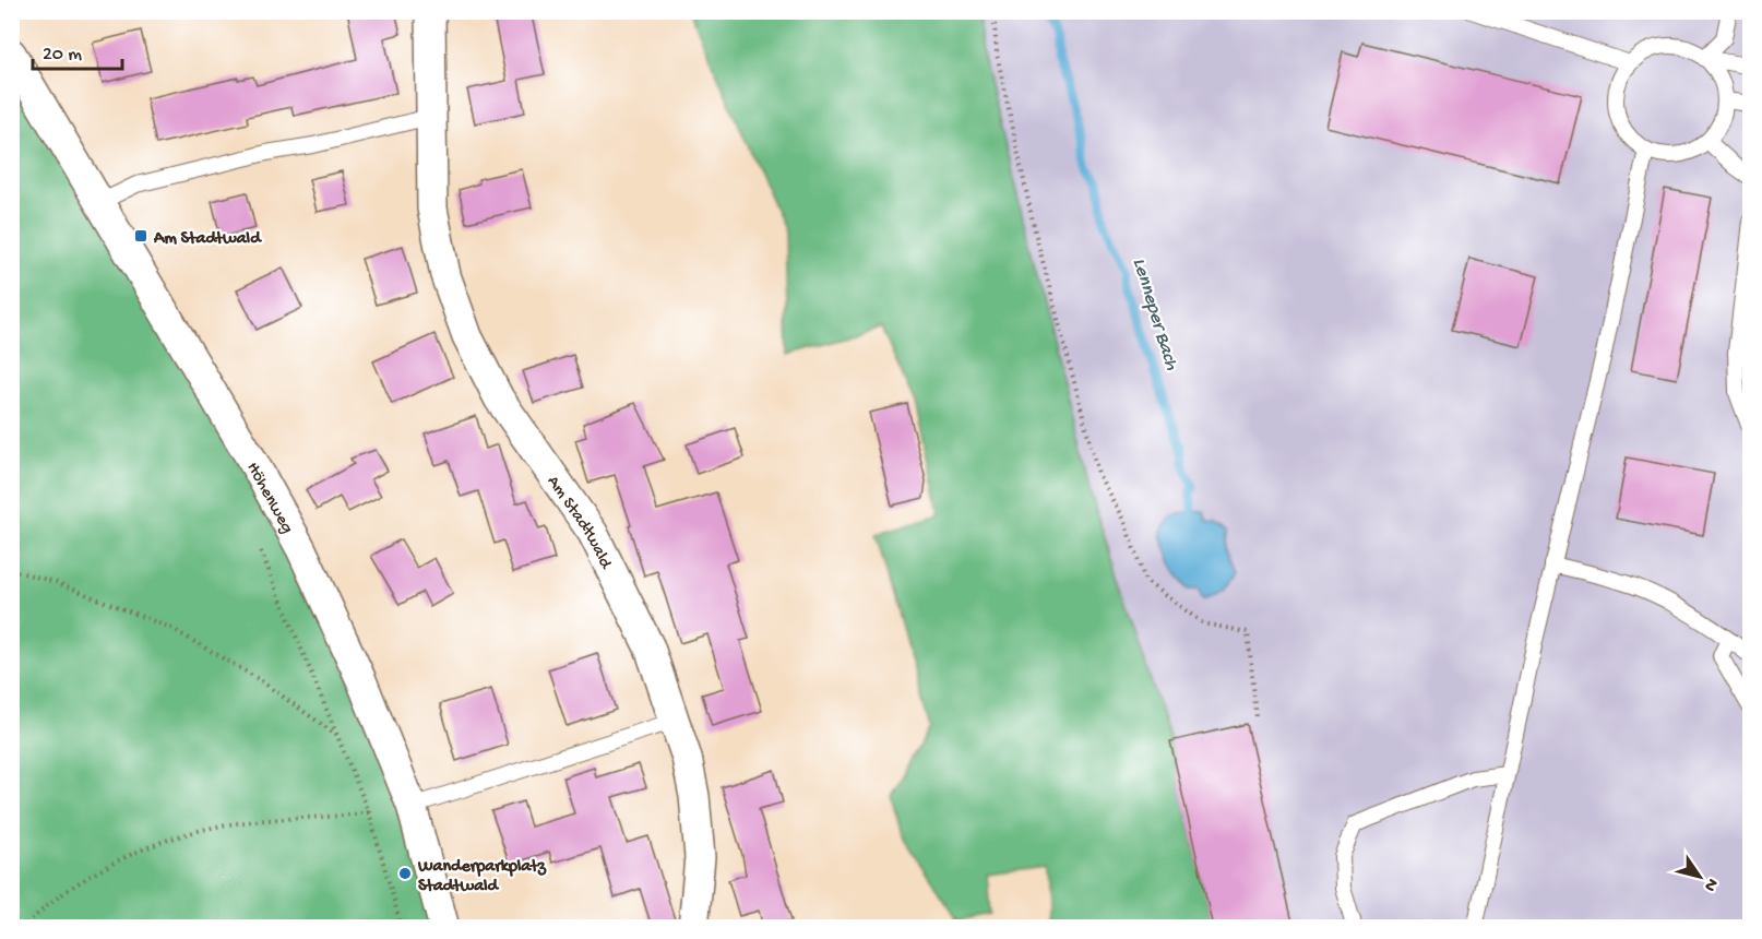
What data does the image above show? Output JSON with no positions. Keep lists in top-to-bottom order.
{
  "streets": {
    "street": ["Höhenweg", "Am Stadtwald"]
  },
  "water": ["Lenneper Bach"],
  "places": {
    "transit": ["Am Stadtwald"],
    "other": ["Wanderparkplatz Stadtwald"]
  },
  "scale_bar": "20 m",
  "north": "bottom right"
}
